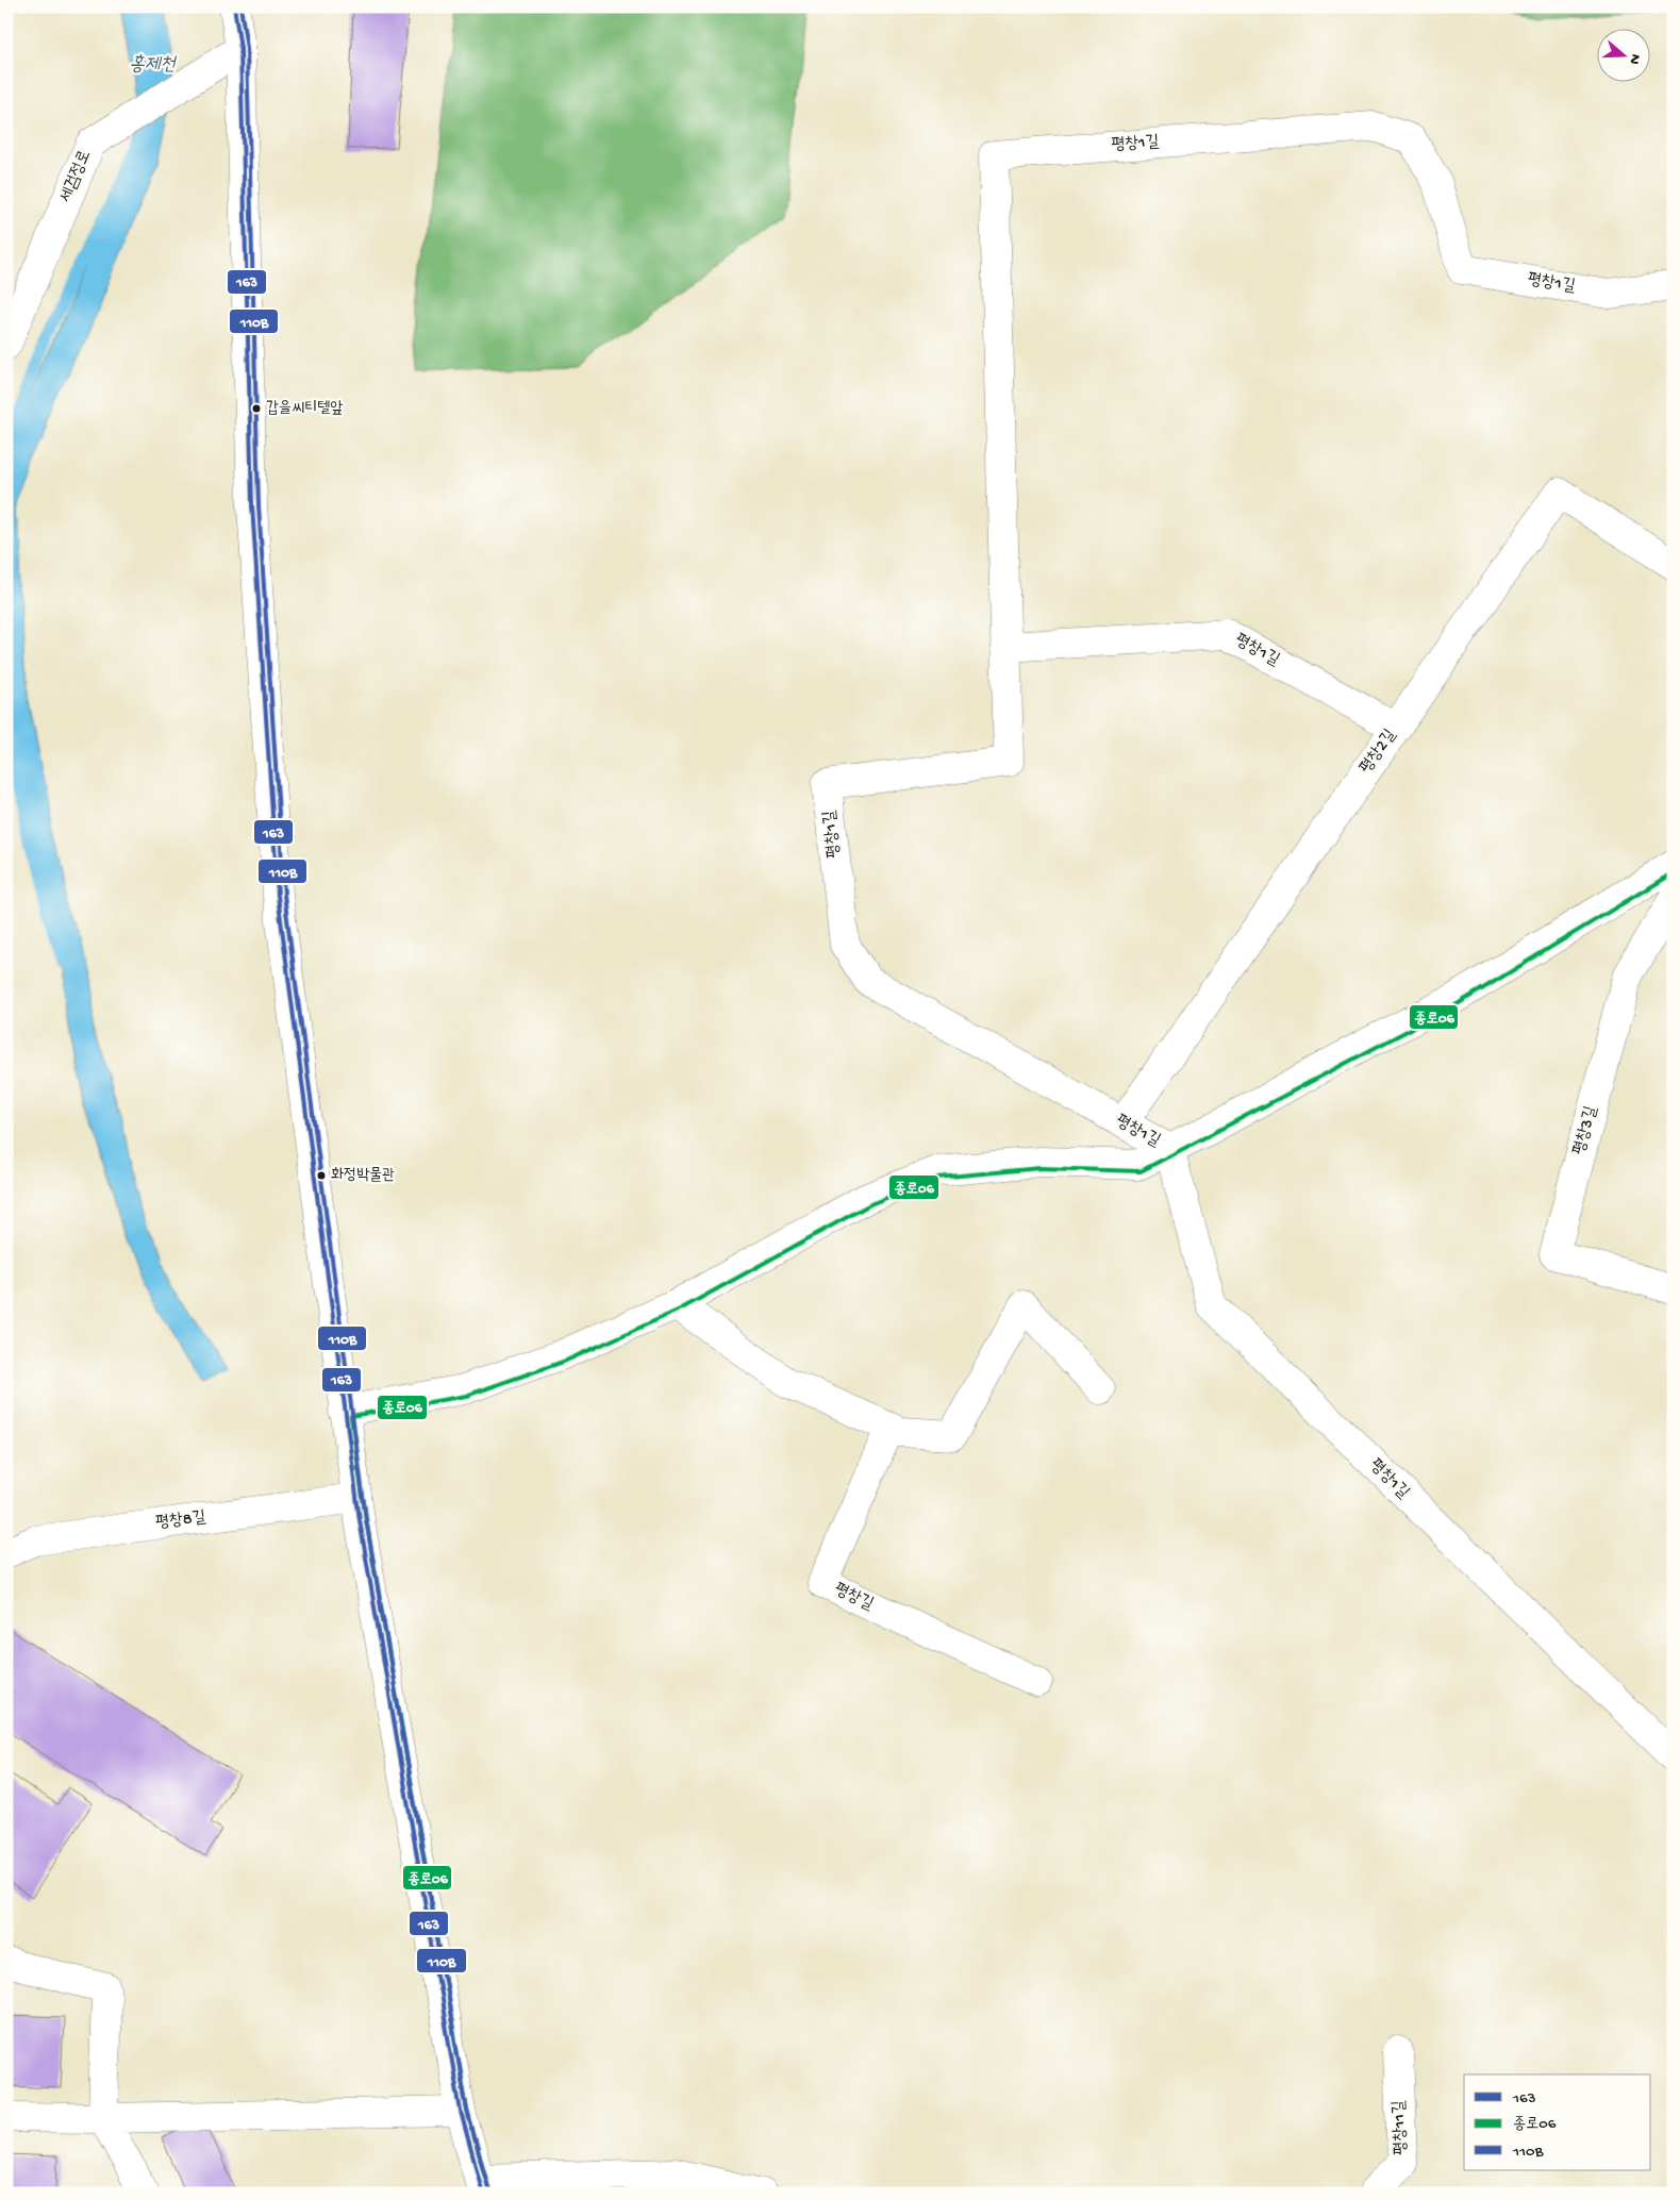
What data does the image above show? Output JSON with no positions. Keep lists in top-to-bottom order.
{
  "streets": {
    "street": [
      "평창1길",
      "세검정로",
      "평창2길",
      "평창3길",
      "평창8길",
      "평창길",
      "평창11길"
    ]
  },
  "crossings": [
    ["평창1길", "평창2길"]
  ],
  "water": ["홍제천"],
  "places": ["갑을씨티텔앞", "화정박물관"],
  "lines": ["transit line 163", "transit line 110B", "transit line 종로06"],
  "legend": ["163", "종로06", "110B"],
  "north": "right"
}
